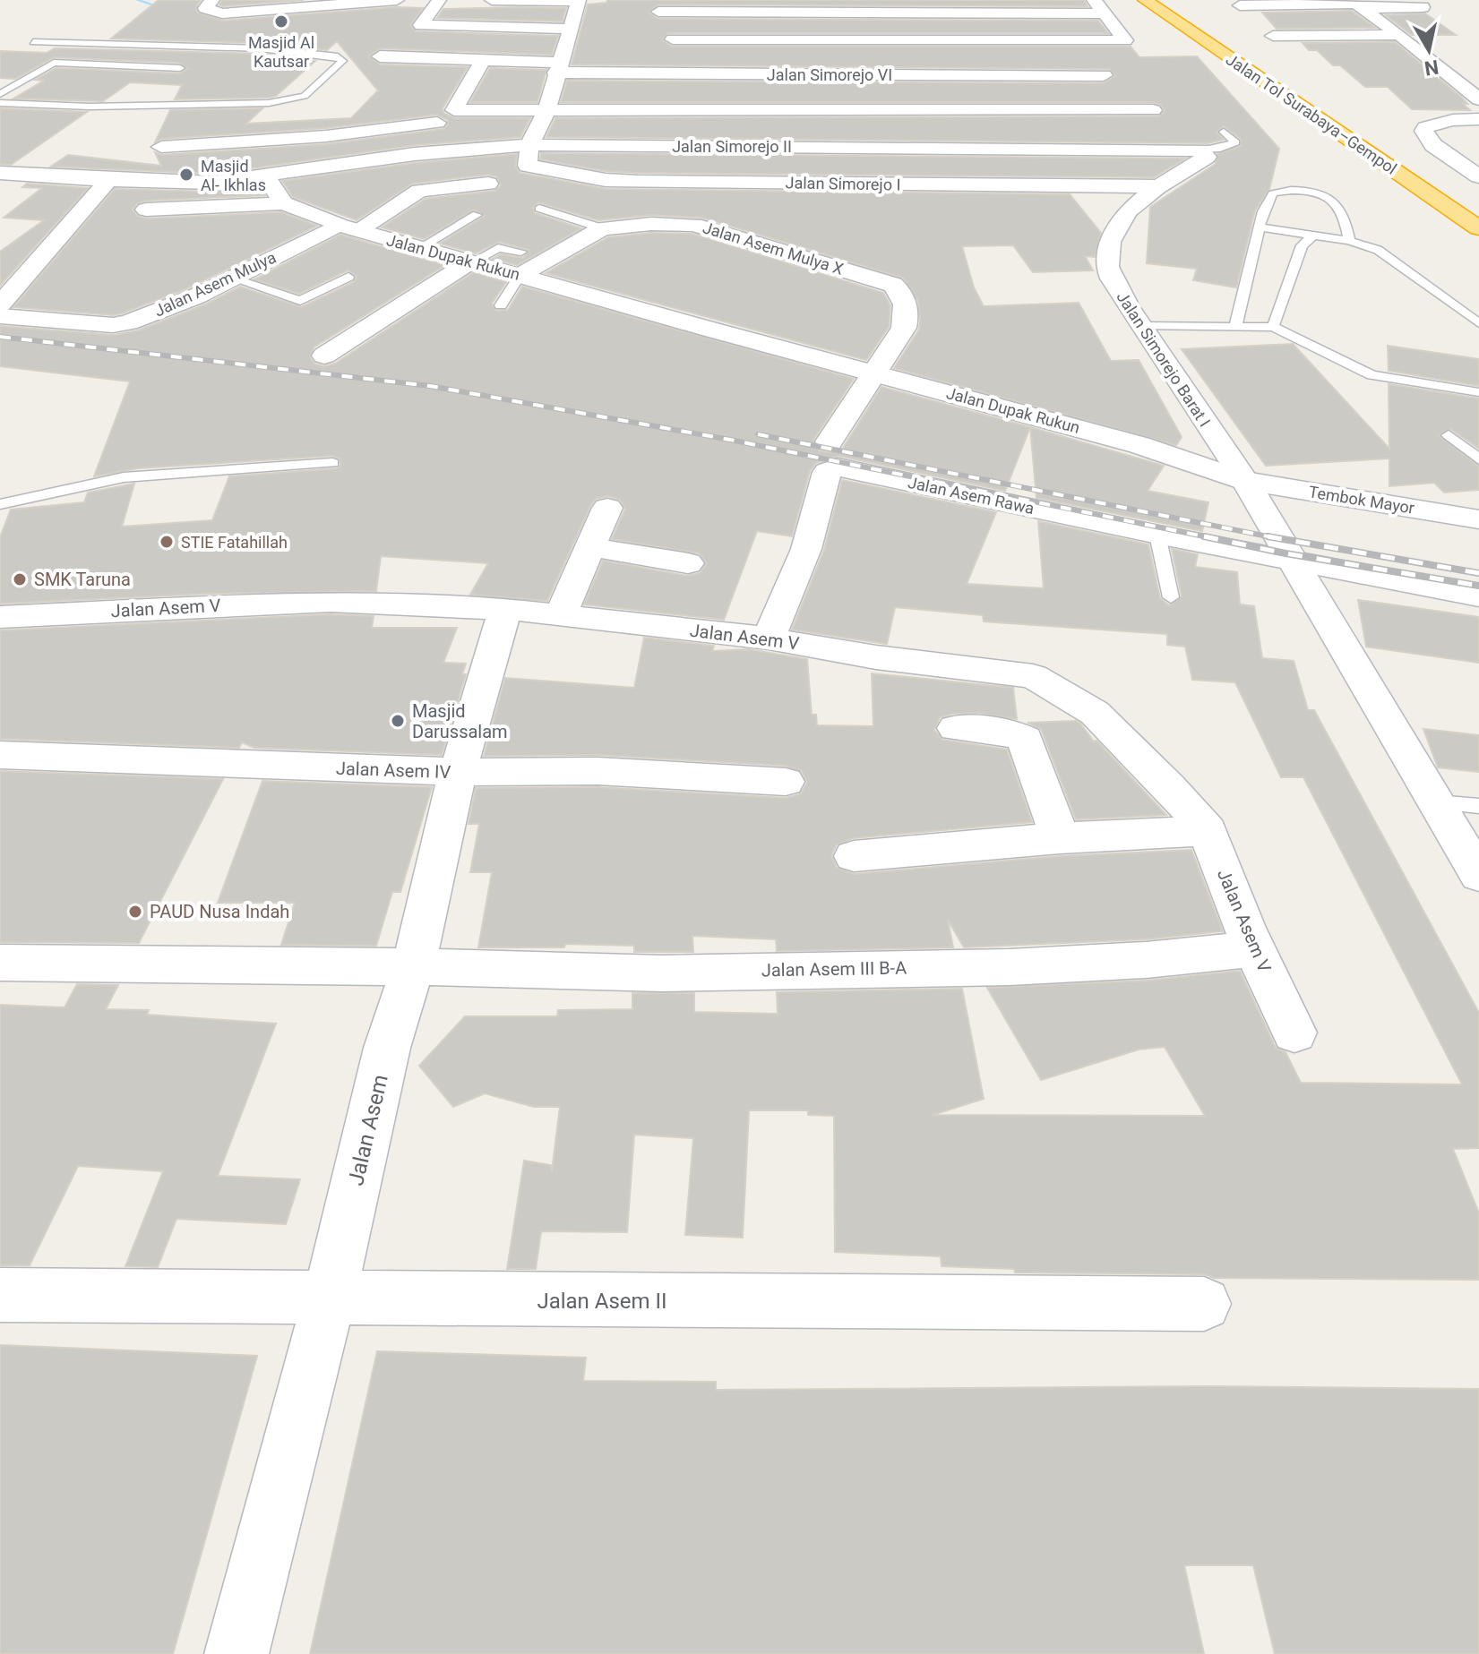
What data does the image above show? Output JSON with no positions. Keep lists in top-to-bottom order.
{
  "streets": {
    "highway": ["Jalan Tol Surabaya–Gempol"],
    "street": [
      "Jalan Simorejo VI",
      "Jalan Simorejo II",
      "Jalan Simorejo I",
      "Jalan Asem Mulya X",
      "Jalan Dupak Rukun",
      "Jalan Asem Mulya",
      "Jalan Simorejo Barat I",
      "Jalan Asem Rawa",
      "Tembok Mayor",
      "Jalan Asem V",
      "Jalan Asem IV",
      "Jalan Asem III B-A",
      "Jalan Asem",
      "Jalan Asem II"
    ]
  },
  "crossings": [
    ["Jalan Simorejo II", "Jalan Simorejo I"],
    ["Jalan Simorejo II", "Jalan Simorejo Barat I"],
    ["Jalan Simorejo I", "Jalan Simorejo Barat I"],
    ["Jalan Asem Mulya X", "Jalan Dupak Rukun"],
    ["Jalan Dupak Rukun", "Jalan Asem Mulya"],
    ["Jalan Dupak Rukun", "Jalan Simorejo Barat I"],
    ["Jalan Dupak Rukun", "Tembok Mayor"],
    ["Jalan Simorejo Barat I", "Tembok Mayor"],
    ["Jalan Asem Rawa", "Jalan Asem V"],
    ["Jalan Asem V", "Jalan Asem III B-A"],
    ["Jalan Asem V", "Jalan Asem"],
    ["Jalan Asem IV", "Jalan Asem"],
    ["Jalan Asem III B-A", "Jalan Asem"],
    ["Jalan Asem", "Jalan Asem II"]
  ],
  "places": [
    "Masjid Al Kautsar",
    "Masjid Al- Ikhlas",
    "STIE Fatahillah",
    "SMK Taruna",
    "Masjid Darussalam",
    "PAUD Nusa Indah"
  ],
  "north": "bottom"
}
